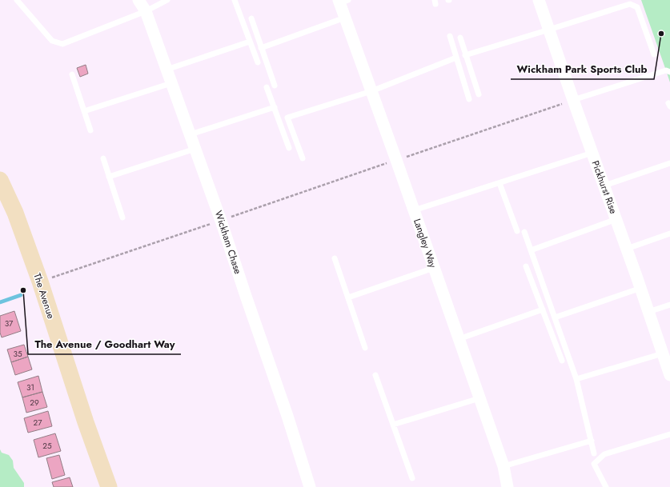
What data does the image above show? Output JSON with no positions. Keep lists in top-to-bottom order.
{
  "streets": {
    "street": [
      "Pickhurst Rise",
      "Wickham Chase",
      "Langley Way",
      "The Avenue"
    ]
  },
  "places": ["Wickham Park Sports Club", "The Avenue / Goodhart Way"],
  "house_numbers": [
    "37",
    "35",
    "31",
    "29",
    "27",
    "25"
  ]
}
